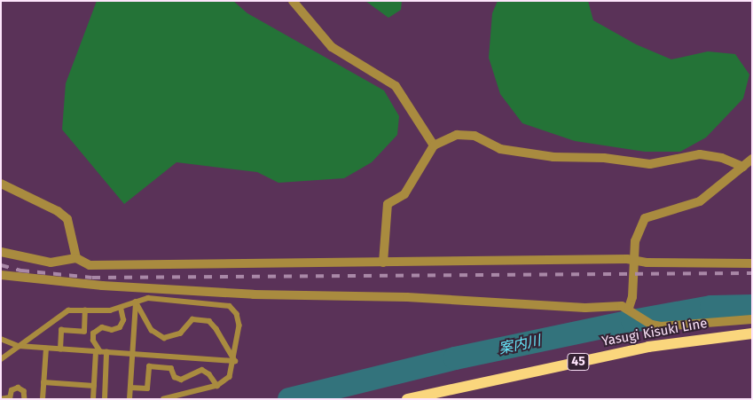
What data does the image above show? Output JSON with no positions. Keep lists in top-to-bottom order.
{
  "streets": {
    "main road": ["Yasugi Kisuki Line", "45"]
  },
  "water": ["案内川"]
}
